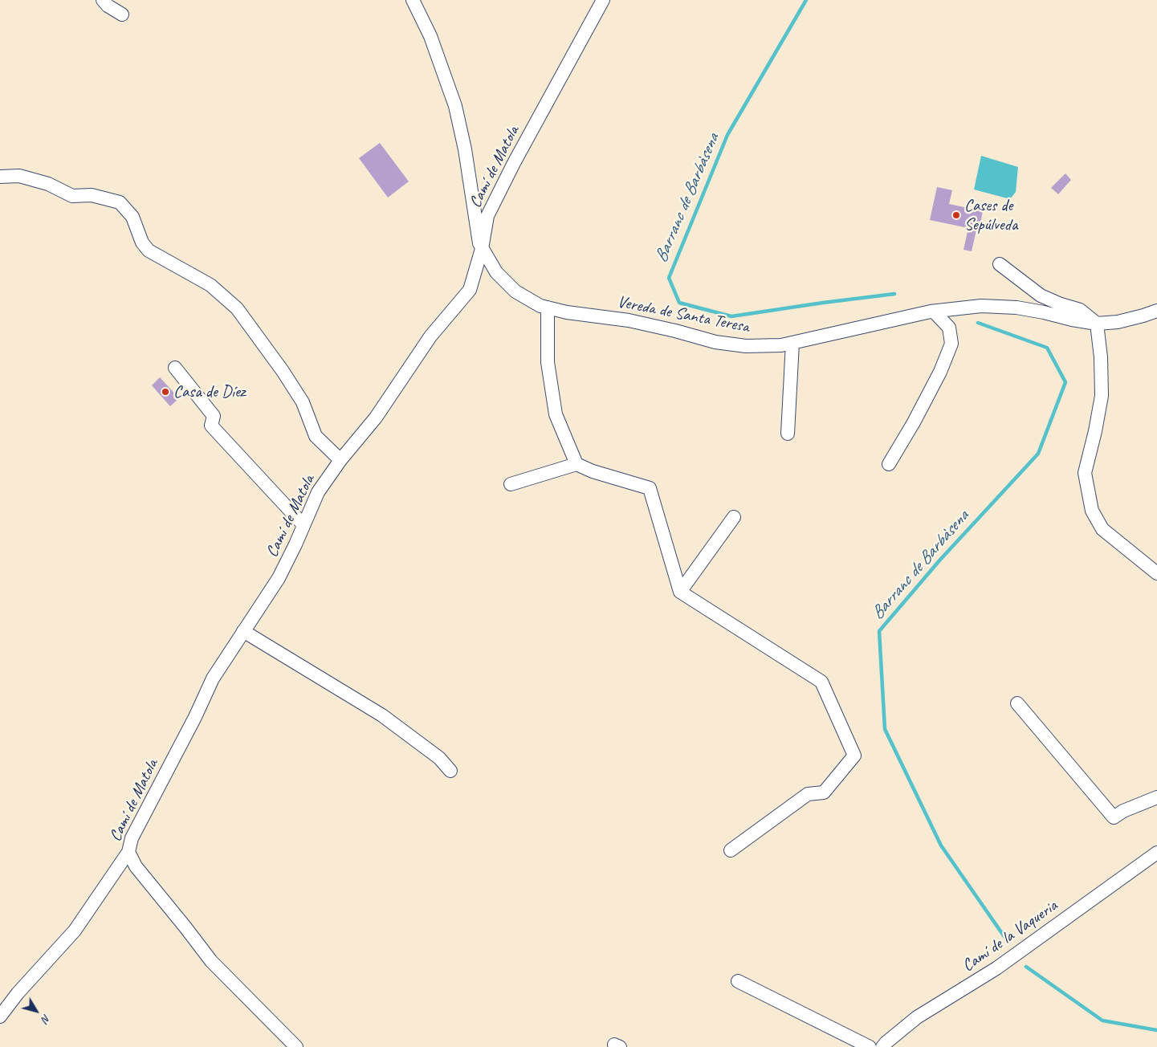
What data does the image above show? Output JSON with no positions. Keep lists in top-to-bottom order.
{
  "streets": {
    "street": ["Camí de Matola", "Vereda de Santa Teresa", "Camí de la Vaqueria"]
  },
  "crossings": [
    ["Camí de Matola", "Vereda de Santa Teresa"]
  ],
  "water": ["Barranc de Barbàsena"],
  "places": ["Cases de Sepúlveda", "Casa de Díez"],
  "north": "bottom right"
}
